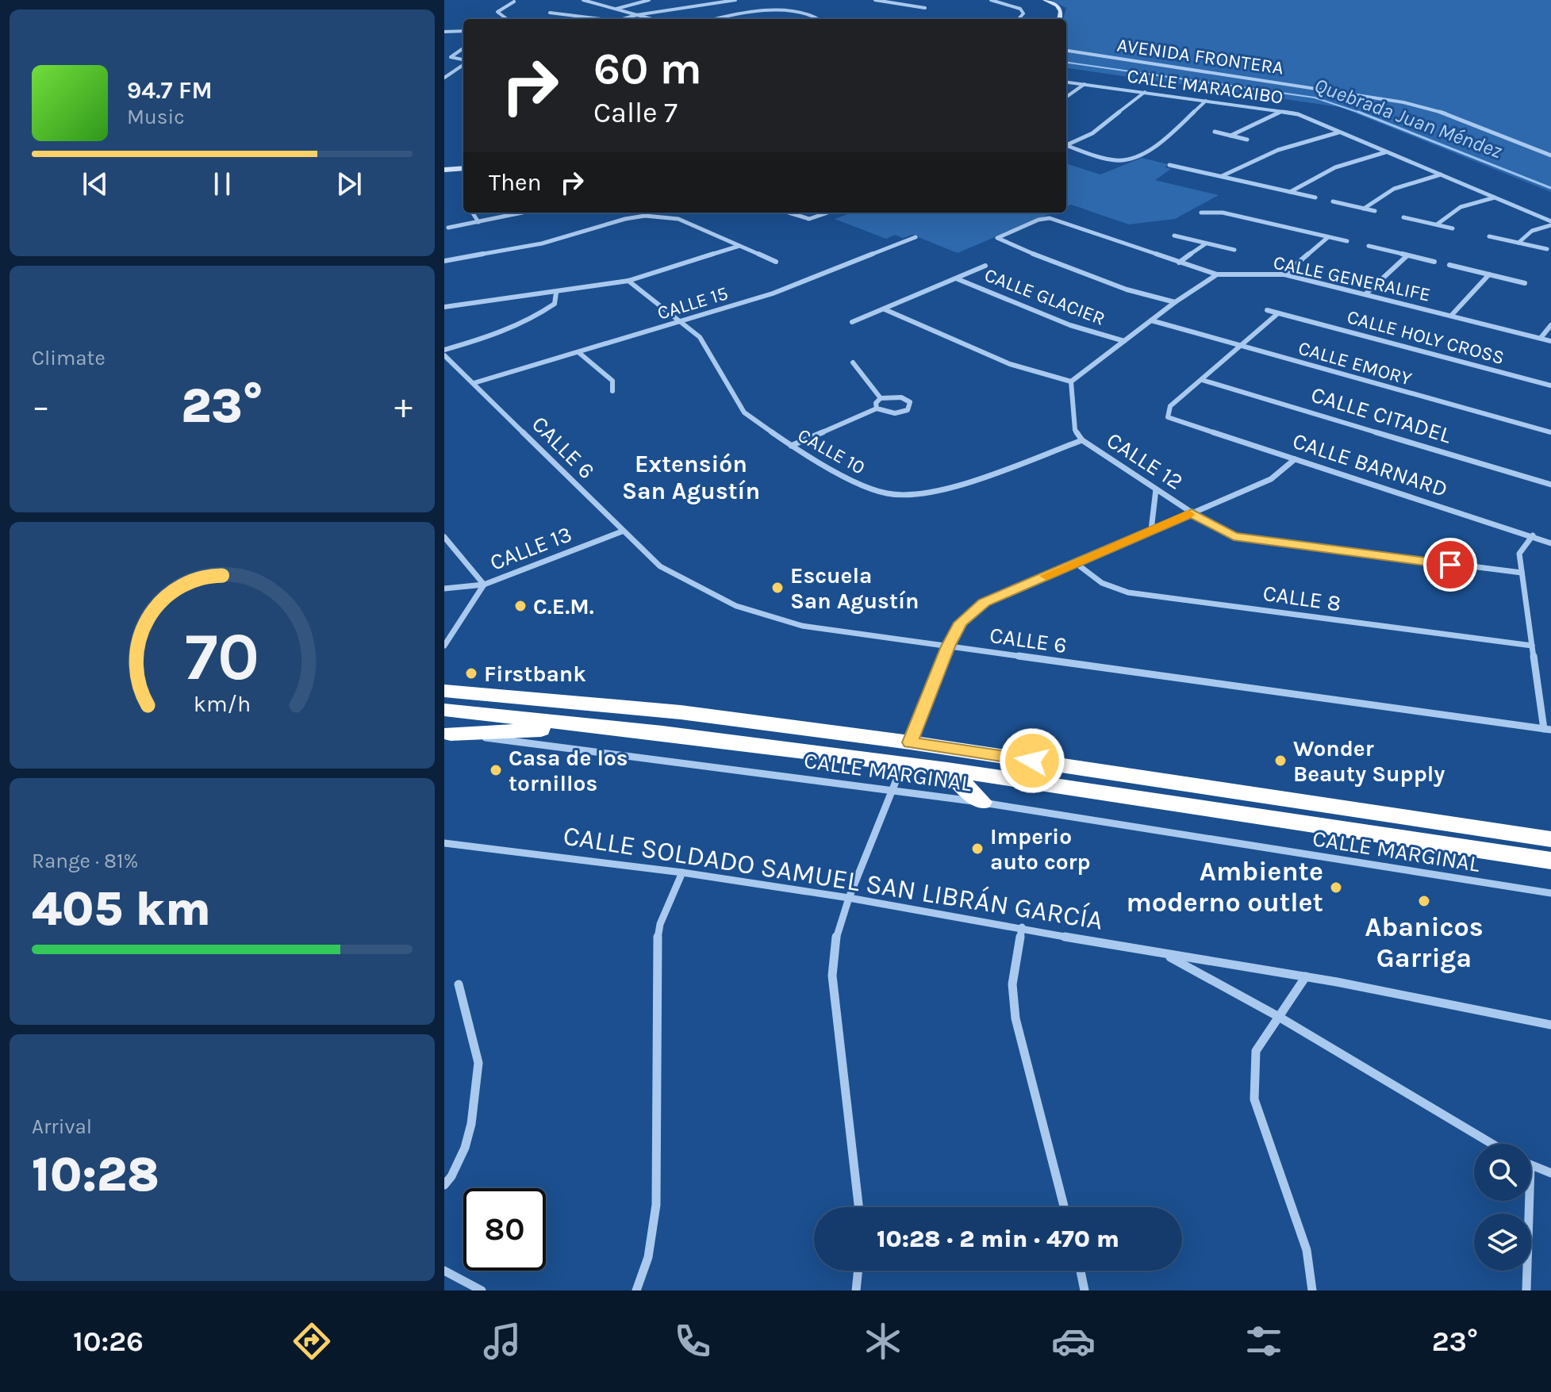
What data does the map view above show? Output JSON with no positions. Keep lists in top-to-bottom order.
{
  "streets": {
    "street": [
      "AVENIDA FRONTERA",
      "CALLE MARACAIBO",
      "CALLE GENERALIFE",
      "CALLE GLACIER",
      "CALLE 15",
      "CALLE HOLY CROSS",
      "CALLE EMORY",
      "CALLE CITADEL",
      "CALLE 6",
      "CALLE 10",
      "CALLE 12",
      "CALLE BARNARD",
      "CALLE 13",
      "CALLE 8",
      "CALLE MARGINAL",
      "CALLE SOLDADO SAMUEL SAN LIBRÁN GARCÍA"
    ]
  },
  "crossings": [
    ["CALLE 15", "CALLE 6"],
    ["CALLE 15", "CALLE 10"],
    ["CALLE CITADEL", "CALLE BARNARD"],
    ["CALLE 6", "CALLE 13"],
    ["CALLE 10", "CALLE 12"]
  ],
  "districts": ["Extensión San Agustín"],
  "water": ["Quebrada Juan Méndez"],
  "places": [
    "Escuela San Agustín",
    "C.E.M.",
    "Firstbank",
    "Wonder Beauty Supply",
    "Casa de los tornillos",
    "Imperio auto corp",
    "Ambiente moderno outlet",
    "Abanicos Garriga"
  ],
  "page": {
    "turn": ["60 m", "Calle 7"],
    "song": ["94.7 FM", "Music"],
    "then": "Then",
    "tile": [
      "Climate",
      ["Range · 81%", "405 km"],
      ["Arrival", "10:28"]
    ],
    "heat": ["−", "23°", "+"],
    "limit": "80",
    "trip": "10:28 · 2 min · 470 m",
    "tabs": ["10:26", "23°"],
    "gauge": ["70", "km/h"]
  }
}
